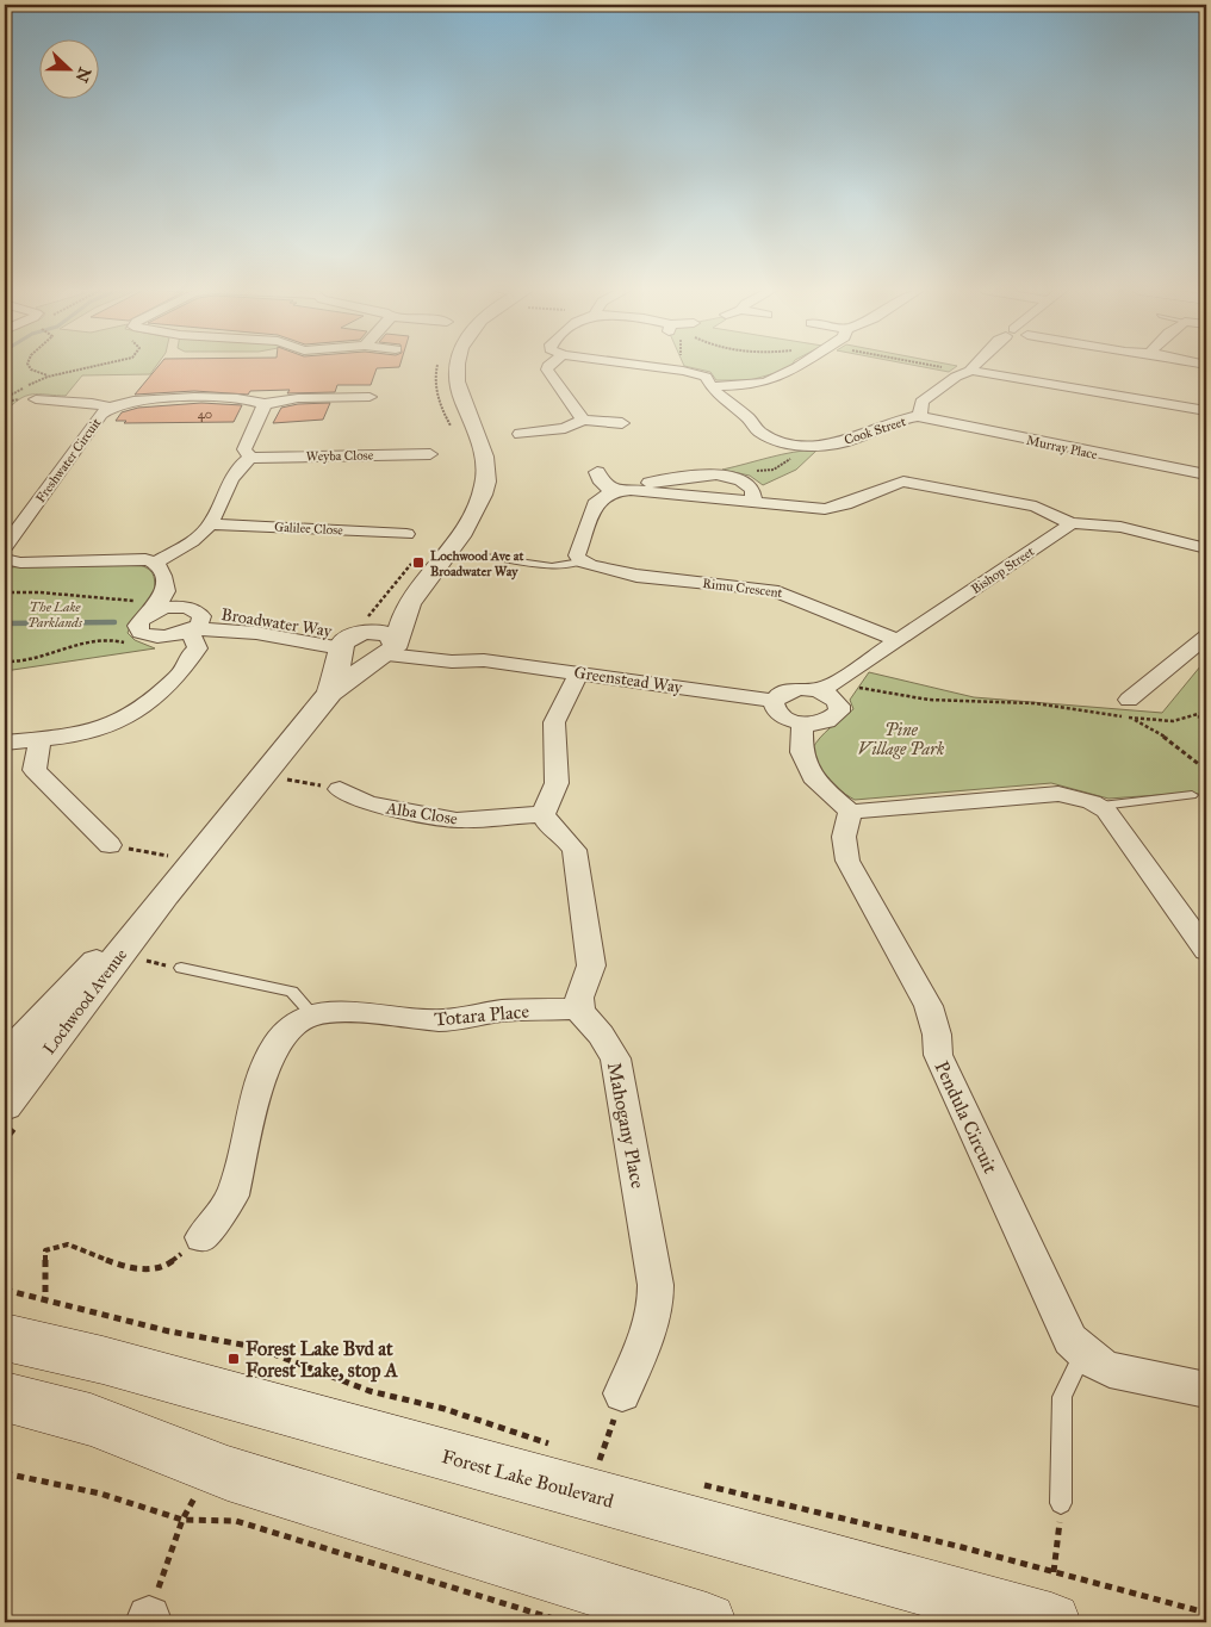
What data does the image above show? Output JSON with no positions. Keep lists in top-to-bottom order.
{
  "streets": {
    "main road": ["Forest Lake Boulevard"],
    "street": [
      "Cook Street",
      "Murray Place",
      "Weyba Close",
      "Freshwater Circuit",
      "Galilee Close",
      "Bishop Street",
      "Rimu Crescent",
      "Broadwater Way",
      "Greenstead Way",
      "Alba Close",
      "Lochwood Avenue",
      "Totara Place",
      "Pendula Circuit",
      "Mahogany Place"
    ]
  },
  "crossings": [
    ["Cook Street", "Murray Place"],
    ["Bishop Street", "Rimu Crescent"],
    ["Broadwater Way", "Lochwood Avenue"],
    ["Greenstead Way", "Lochwood Avenue"],
    ["Totara Place", "Mahogany Place"]
  ],
  "parks": ["The Lake Parklands", "Pine Village Park"],
  "places": {
    "transit": ["Lochwood Ave at Broadwater Way", "Forest Lake Bvd at Forest Lake, stop A"]
  },
  "house_numbers": ["40"],
  "north": "right"
}
